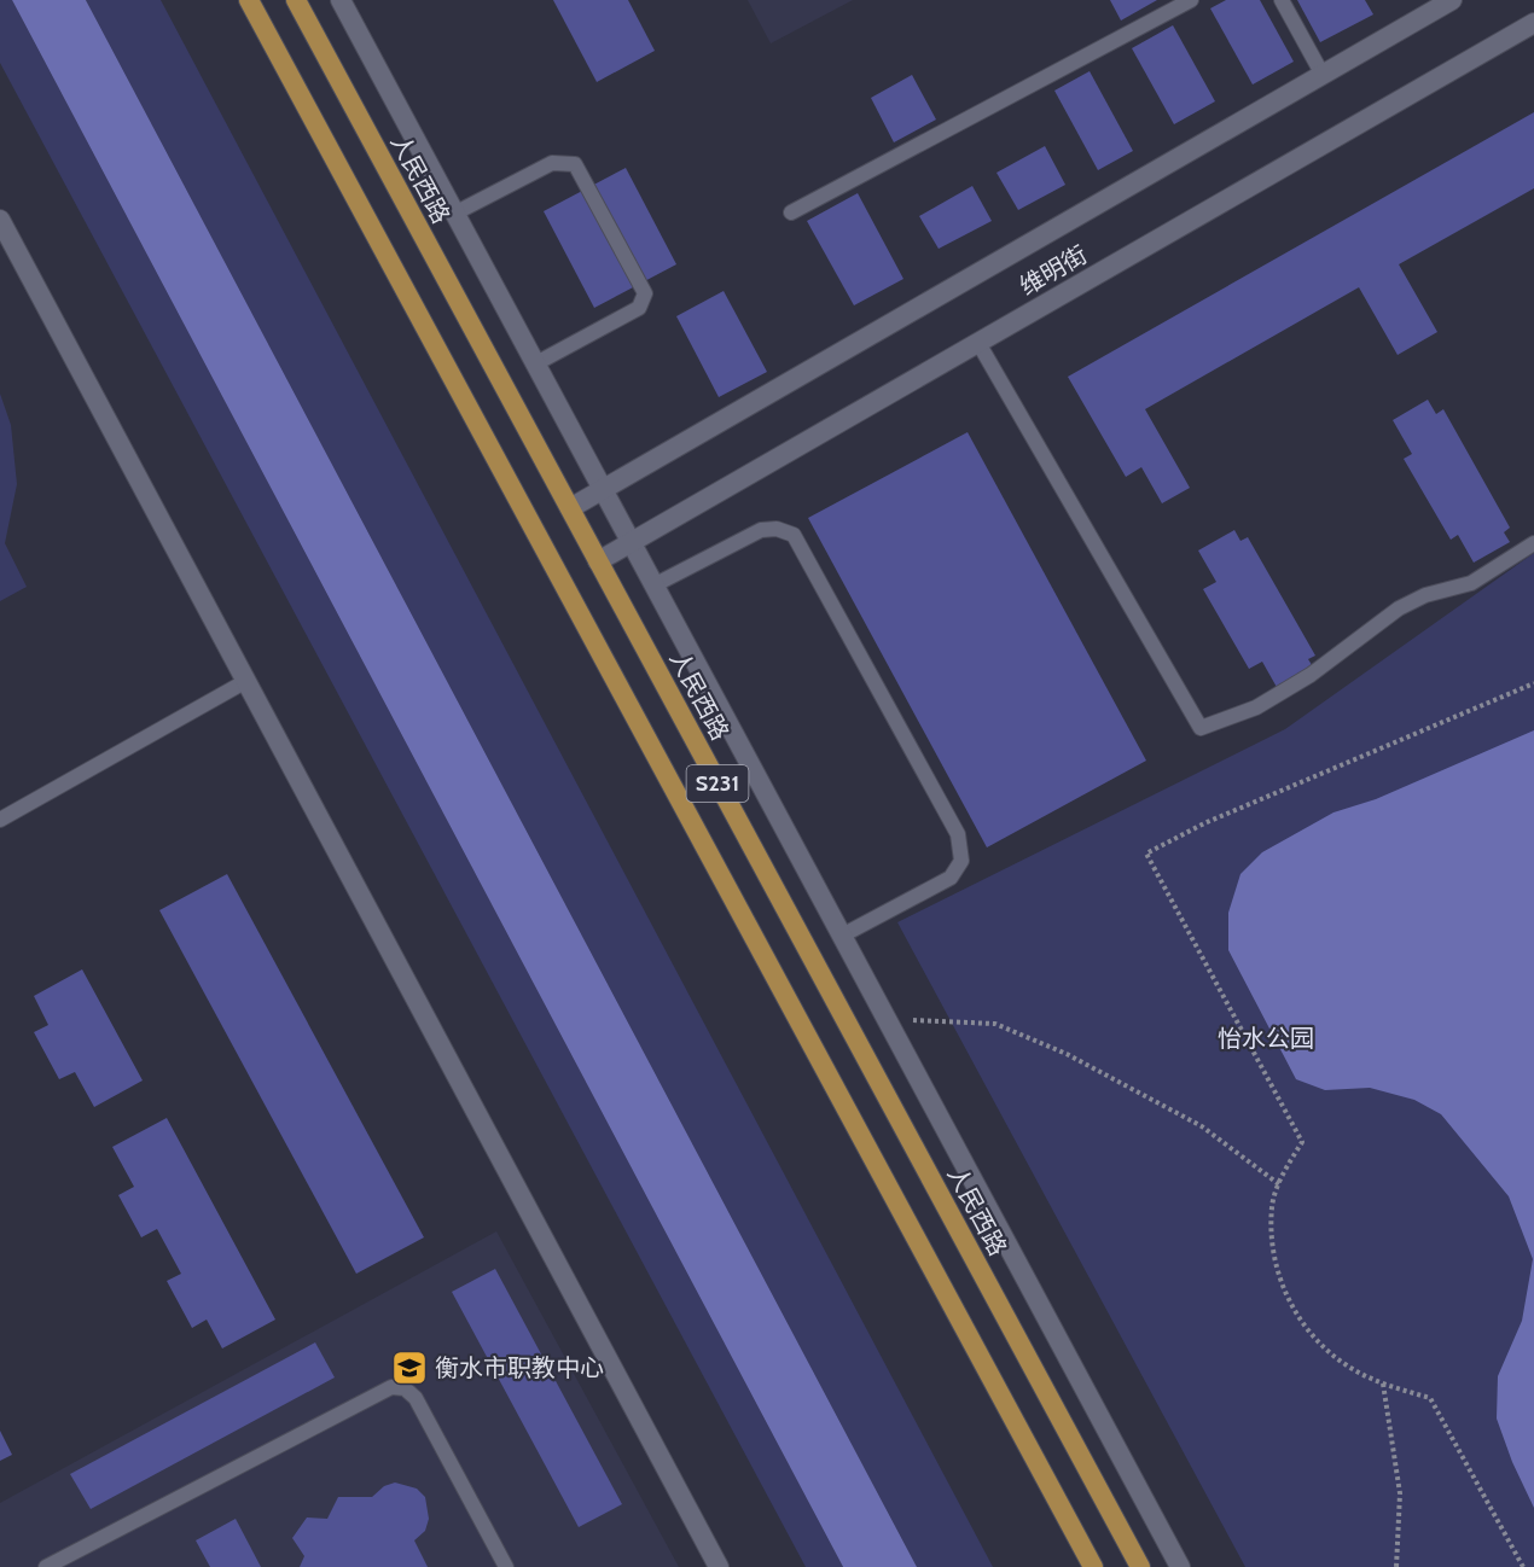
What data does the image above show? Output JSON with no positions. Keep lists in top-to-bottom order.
{
  "streets": {
    "main road": ["人民西路", "S231"],
    "street": ["维明街"]
  },
  "crossings": [
    ["人民西路", "维明街"]
  ],
  "parks": ["怡水公园"],
  "places": {
    "school or university": ["衡水市职教中心"]
  }
}
